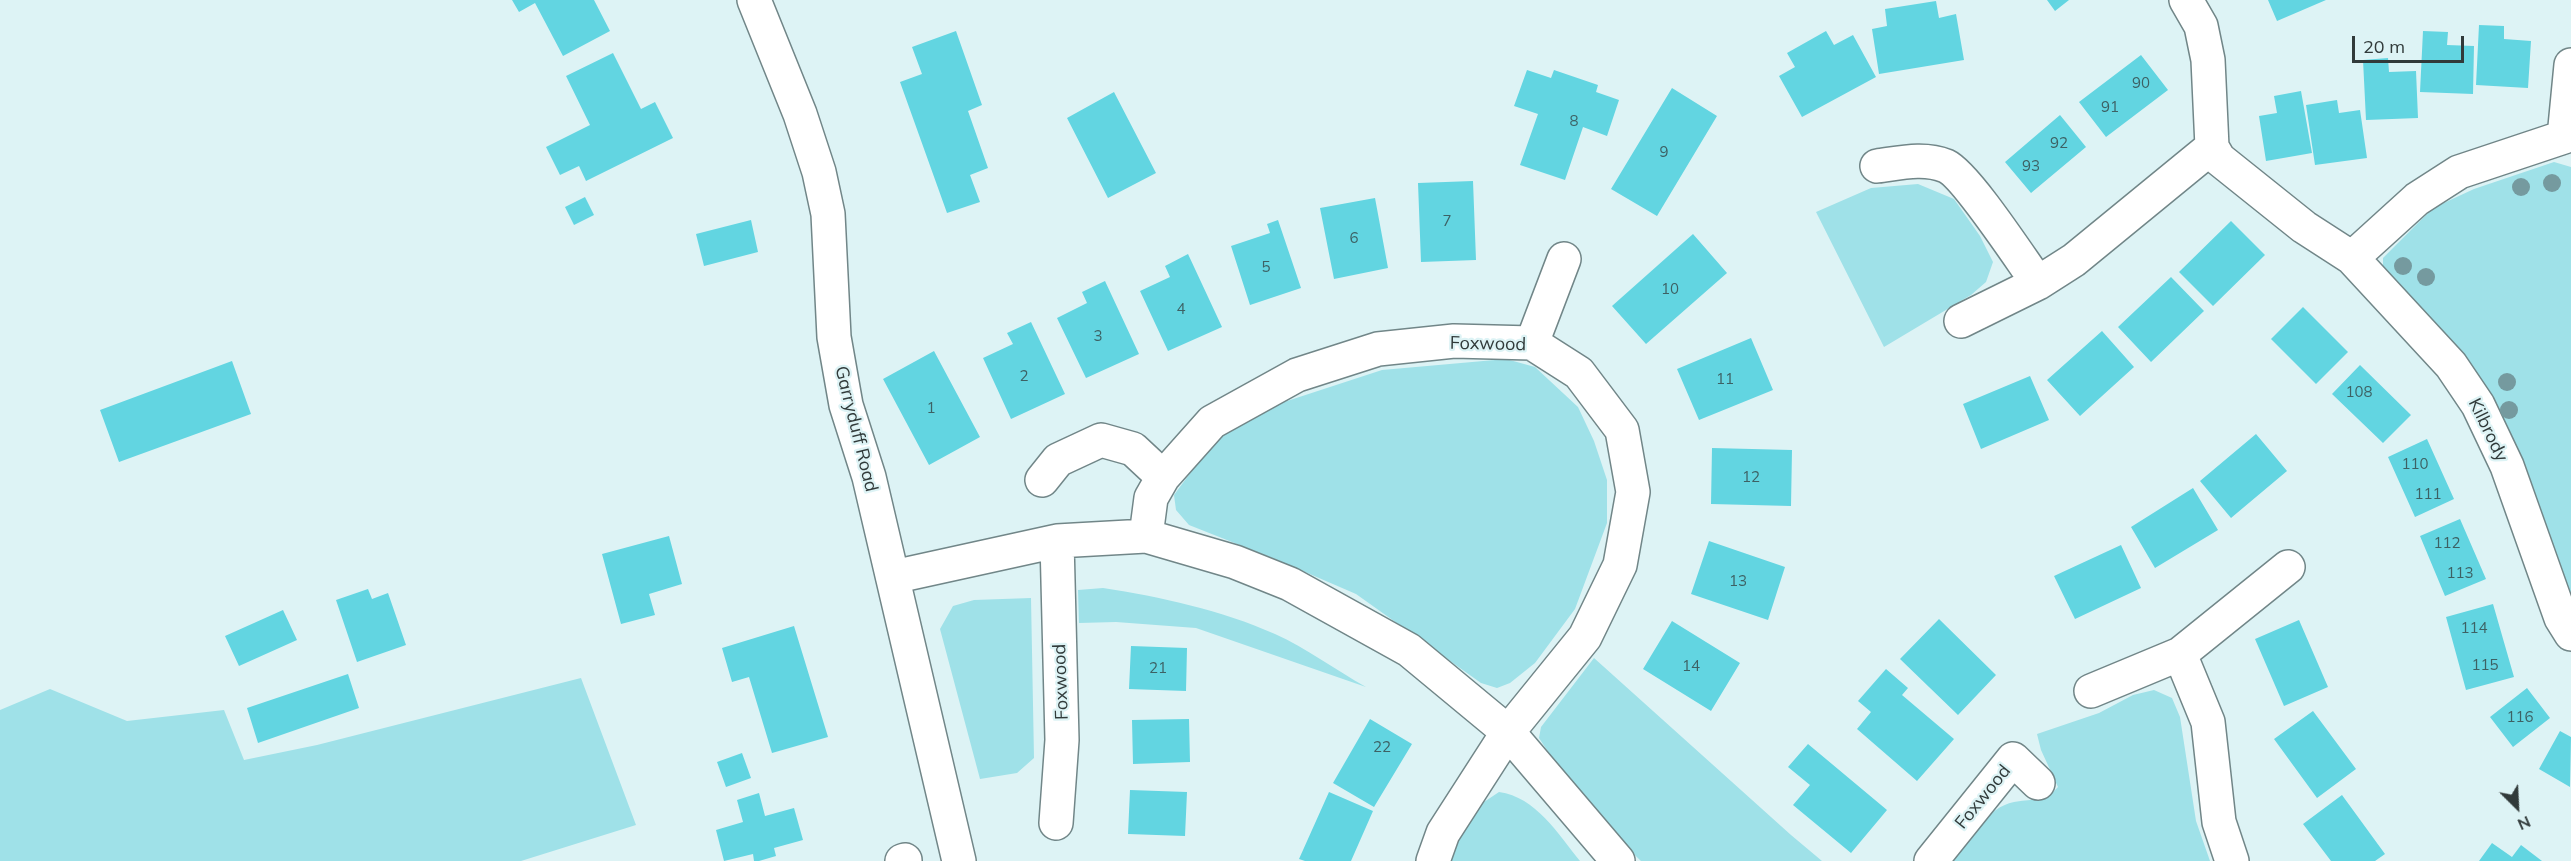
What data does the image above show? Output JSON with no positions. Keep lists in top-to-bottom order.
{
  "streets": {
    "street": ["Foxwood", "Garryduff Road", "Kilbrody"]
  },
  "house_numbers": [
    "90",
    "91",
    "8",
    "92",
    "9",
    "93",
    "7",
    "6",
    "5",
    "10",
    "4",
    "3",
    "2",
    "11",
    "108",
    "1",
    "110",
    "12",
    "111",
    "112",
    "113",
    "13",
    "114",
    "115",
    "14",
    "21",
    "116",
    "22"
  ],
  "scale_bar": "20 m",
  "north": "bottom right"
}
